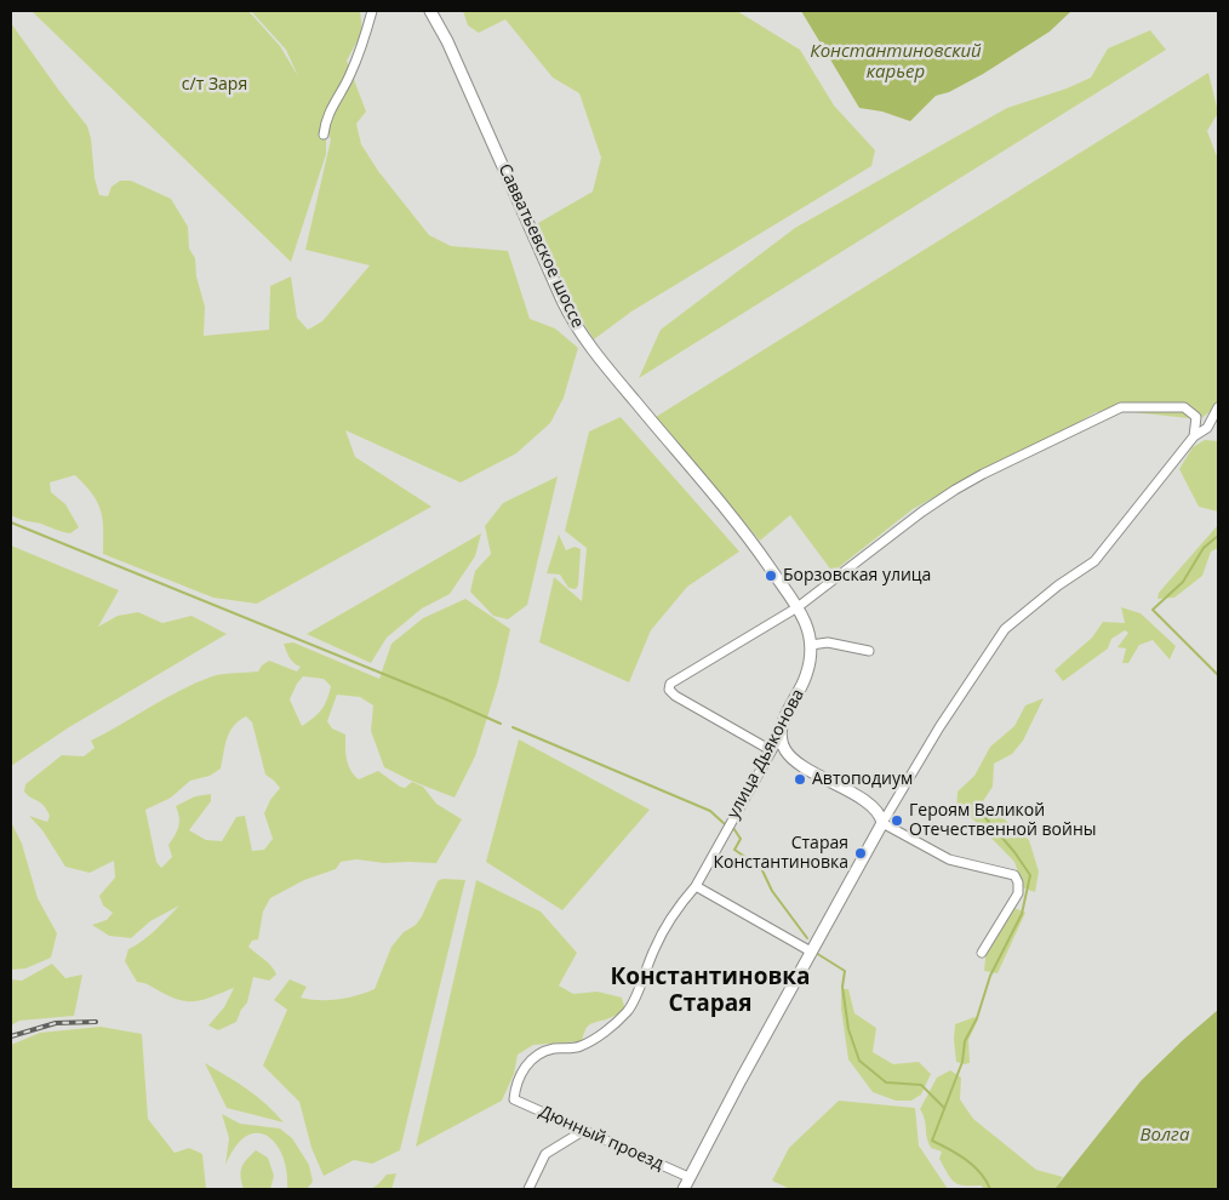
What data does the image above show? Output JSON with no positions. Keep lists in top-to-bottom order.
{
  "streets": {
    "main road": ["Савватьевское шоссе", "улица Дьяконова"],
    "street": ["Дюнный проезд"]
  },
  "crossings": [
    ["Савватьевское шоссе", "улица Дьяконова"],
    ["улица Дьяконова", "Дюнный проезд"]
  ],
  "districts": ["Константиновка Старая"],
  "water": ["Константиновский карьер", "Волга"],
  "parks": ["с/т Заря"],
  "places": [
    "Борзовская улица",
    "Автоподиум",
    "Героям Великой Отечественной войны",
    "Старая Константиновка"
  ]
}
